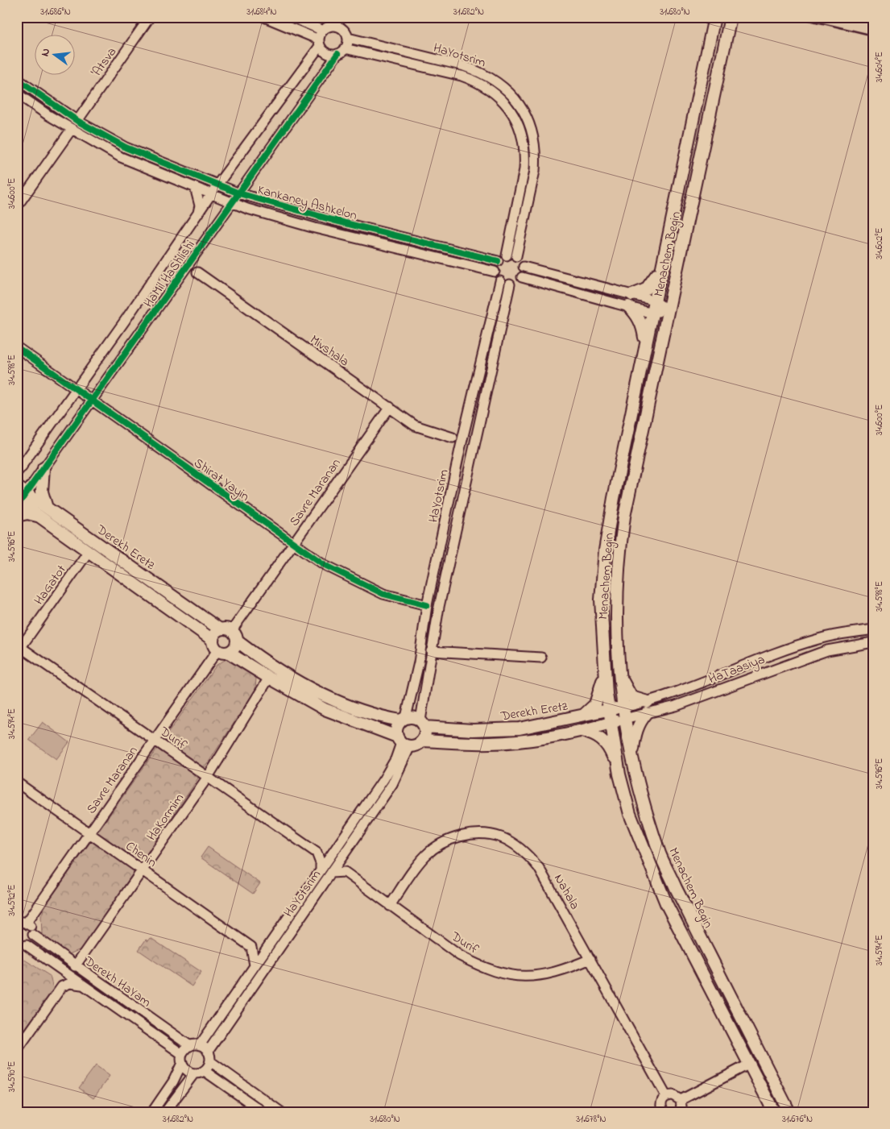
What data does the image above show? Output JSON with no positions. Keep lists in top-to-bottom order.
{
  "streets": {
    "main road": ["Menachem Begin", "Derekh Eretz", "HaTaasiya"],
    "street": [
      "HaYotsrim",
      "'Atsva",
      "Kankaney Ashkelon",
      "HaMil HaShlishi",
      "Mivshala",
      "Shirat Yayin",
      "Savre Maranan",
      "HaGatot",
      "Durif",
      "HaKormim",
      "Chenin",
      "Nahala",
      "Derekh HaYam"
    ]
  },
  "crossings": [
    ["HaYotsrim", "Kankaney Ashkelon"],
    ["HaYotsrim", "HaMil HaShlishi"],
    ["HaYotsrim", "Shirat Yayin"],
    ["HaYotsrim", "Derekh Eretz"],
    ["HaYotsrim", "Derekh HaYam"],
    ["'Atsva", "Kankaney Ashkelon"],
    ["Kankaney Ashkelon", "HaMil HaShlishi"],
    ["Menachem Begin", "Derekh Eretz"],
    ["Menachem Begin", "HaTaasiya"],
    ["HaMil HaShlishi", "Shirat Yayin"],
    ["HaMil HaShlishi", "Derekh Eretz"],
    ["Mivshala", "Savre Maranan"],
    ["Shirat Yayin", "Savre Maranan"],
    ["Savre Maranan", "Derekh Eretz"],
    ["Savre Maranan", "Durif"],
    ["Savre Maranan", "Chenin"],
    ["Derekh Eretz", "HaGatot"],
    ["Derekh Eretz", "HaTaasiya"],
    ["HaGatot", "Durif"],
    ["Durif", "HaKormim"],
    ["Durif", "Nahala"],
    ["HaKormim", "Chenin"],
    ["HaKormim", "Derekh HaYam"]
  ],
  "north": "left",
  "coordinates": [
    "31.686°N",
    "31.684°N",
    "31.682°N",
    "31.680°N",
    "34.604°E",
    "34.600°E",
    "34.602°E",
    "34.598°E",
    "34.596°E",
    "34.594°E",
    "34.592°E",
    "34.590°E",
    "31.678°N",
    "31.676°N"
  ]
}
